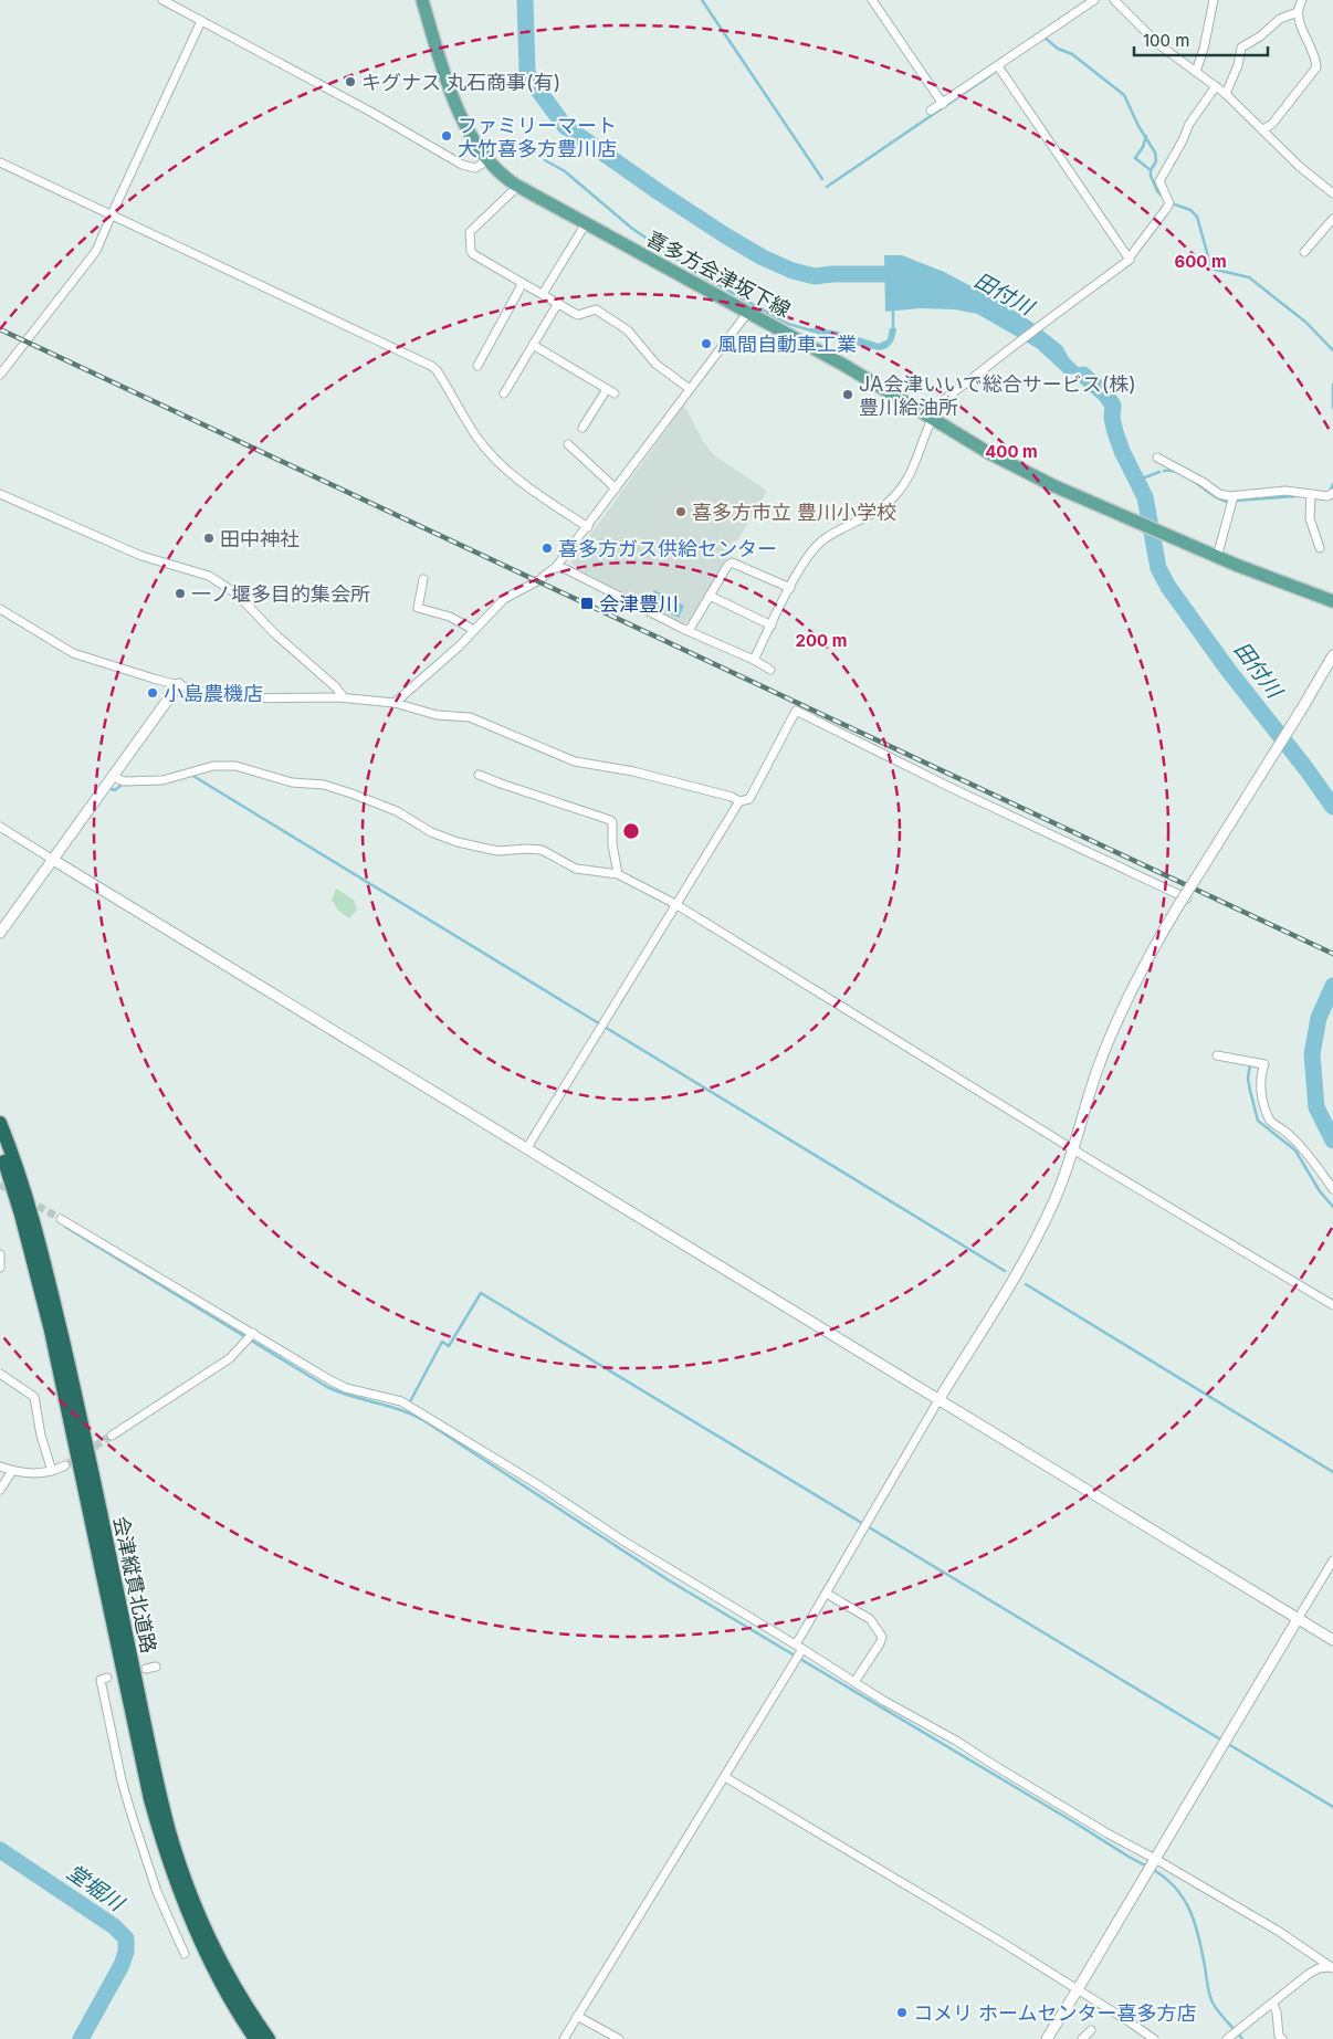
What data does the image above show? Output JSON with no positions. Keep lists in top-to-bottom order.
{
  "streets": {
    "highway": ["会津縦貫北道路"],
    "main road": ["喜多方会津坂下線"]
  },
  "water": ["田付川", "堂堀川"],
  "places": {
    "other": [
      "キグナス 丸石商事(有)",
      "ファミリーマート 大竹喜多方豊川店",
      "風間自動車工業",
      "JA会津いいで総合サービス(株) 豊川給油所",
      "喜多方市立 豊川小学校",
      "田中神社",
      "喜多方ガス供給センター",
      "一ノ堰多目的集会所",
      "小島農機店",
      "コメリ ホームセンター喜多方店"
    ],
    "transit": ["会津豊川"]
  },
  "scale_bar": "100 m",
  "rings": ["600 m", "400 m", "200 m"]
}
